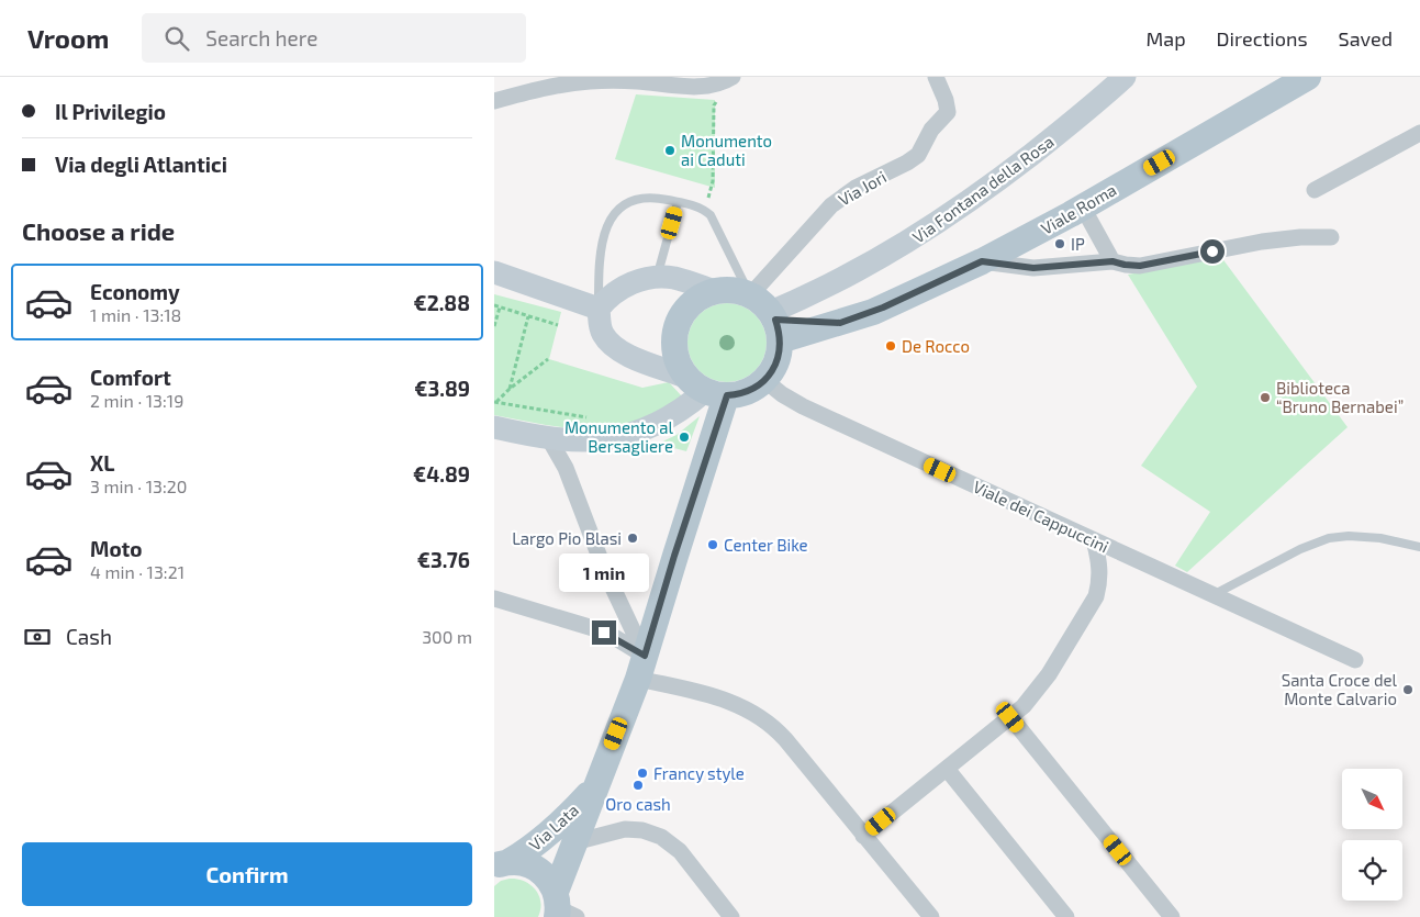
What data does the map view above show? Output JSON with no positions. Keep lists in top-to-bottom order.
{
  "streets": {
    "main road": ["Viale Roma", "Via Lata"],
    "street": ["Via Jori", "Via Fontana della Rosa", "Viale dei Cappuccini"]
  },
  "crossings": [
    ["Via Jori", "Via Fontana della Rosa"],
    ["Via Jori", "Viale Roma"],
    ["Via Jori", "Viale dei Cappuccini"],
    ["Via Jori", "Via Lata"],
    ["Via Fontana della Rosa", "Viale Roma"],
    ["Via Fontana della Rosa", "Viale dei Cappuccini"],
    ["Via Fontana della Rosa", "Via Lata"],
    ["Viale Roma", "Viale dei Cappuccini"],
    ["Viale Roma", "Via Lata"],
    ["Viale dei Cappuccini", "Via Lata"]
  ],
  "places": [
    "Monumento ai Caduti",
    "IP",
    "De Rocco",
    "Biblioteca “Bruno Bernabei”",
    "Monumento al Bersagliere",
    "Largo Pio Blasi",
    "Center Bike",
    "Santa Croce del Monte Calvario",
    "Francy style",
    "Oro cash"
  ],
  "north": "bottom right",
  "page": {
    "header": "Vroom",
    "search": "Search here",
    "nav": ["Map", "Directions", "Saved"],
    "banner": ["Il Privilegio", "Via degli Atlantici"],
    "heading": "Choose a ride",
    "list": [
      {
        "name": "Economy",
        "note": "1 min · 13:18",
        "value": "€2.88"
      },
      {
        "name": "Comfort",
        "note": "2 min · 13:19",
        "value": "€3.89"
      },
      {
        "name": "XL",
        "note": "3 min · 13:20",
        "value": "€4.89"
      },
      {
        "name": "Moto",
        "note": "4 min · 13:21",
        "value": "€3.76"
      }
    ],
    "bubble": "1 min",
    "pay": ["Cash", "300 m"],
    "buttons": "Confirm"
  }
}
